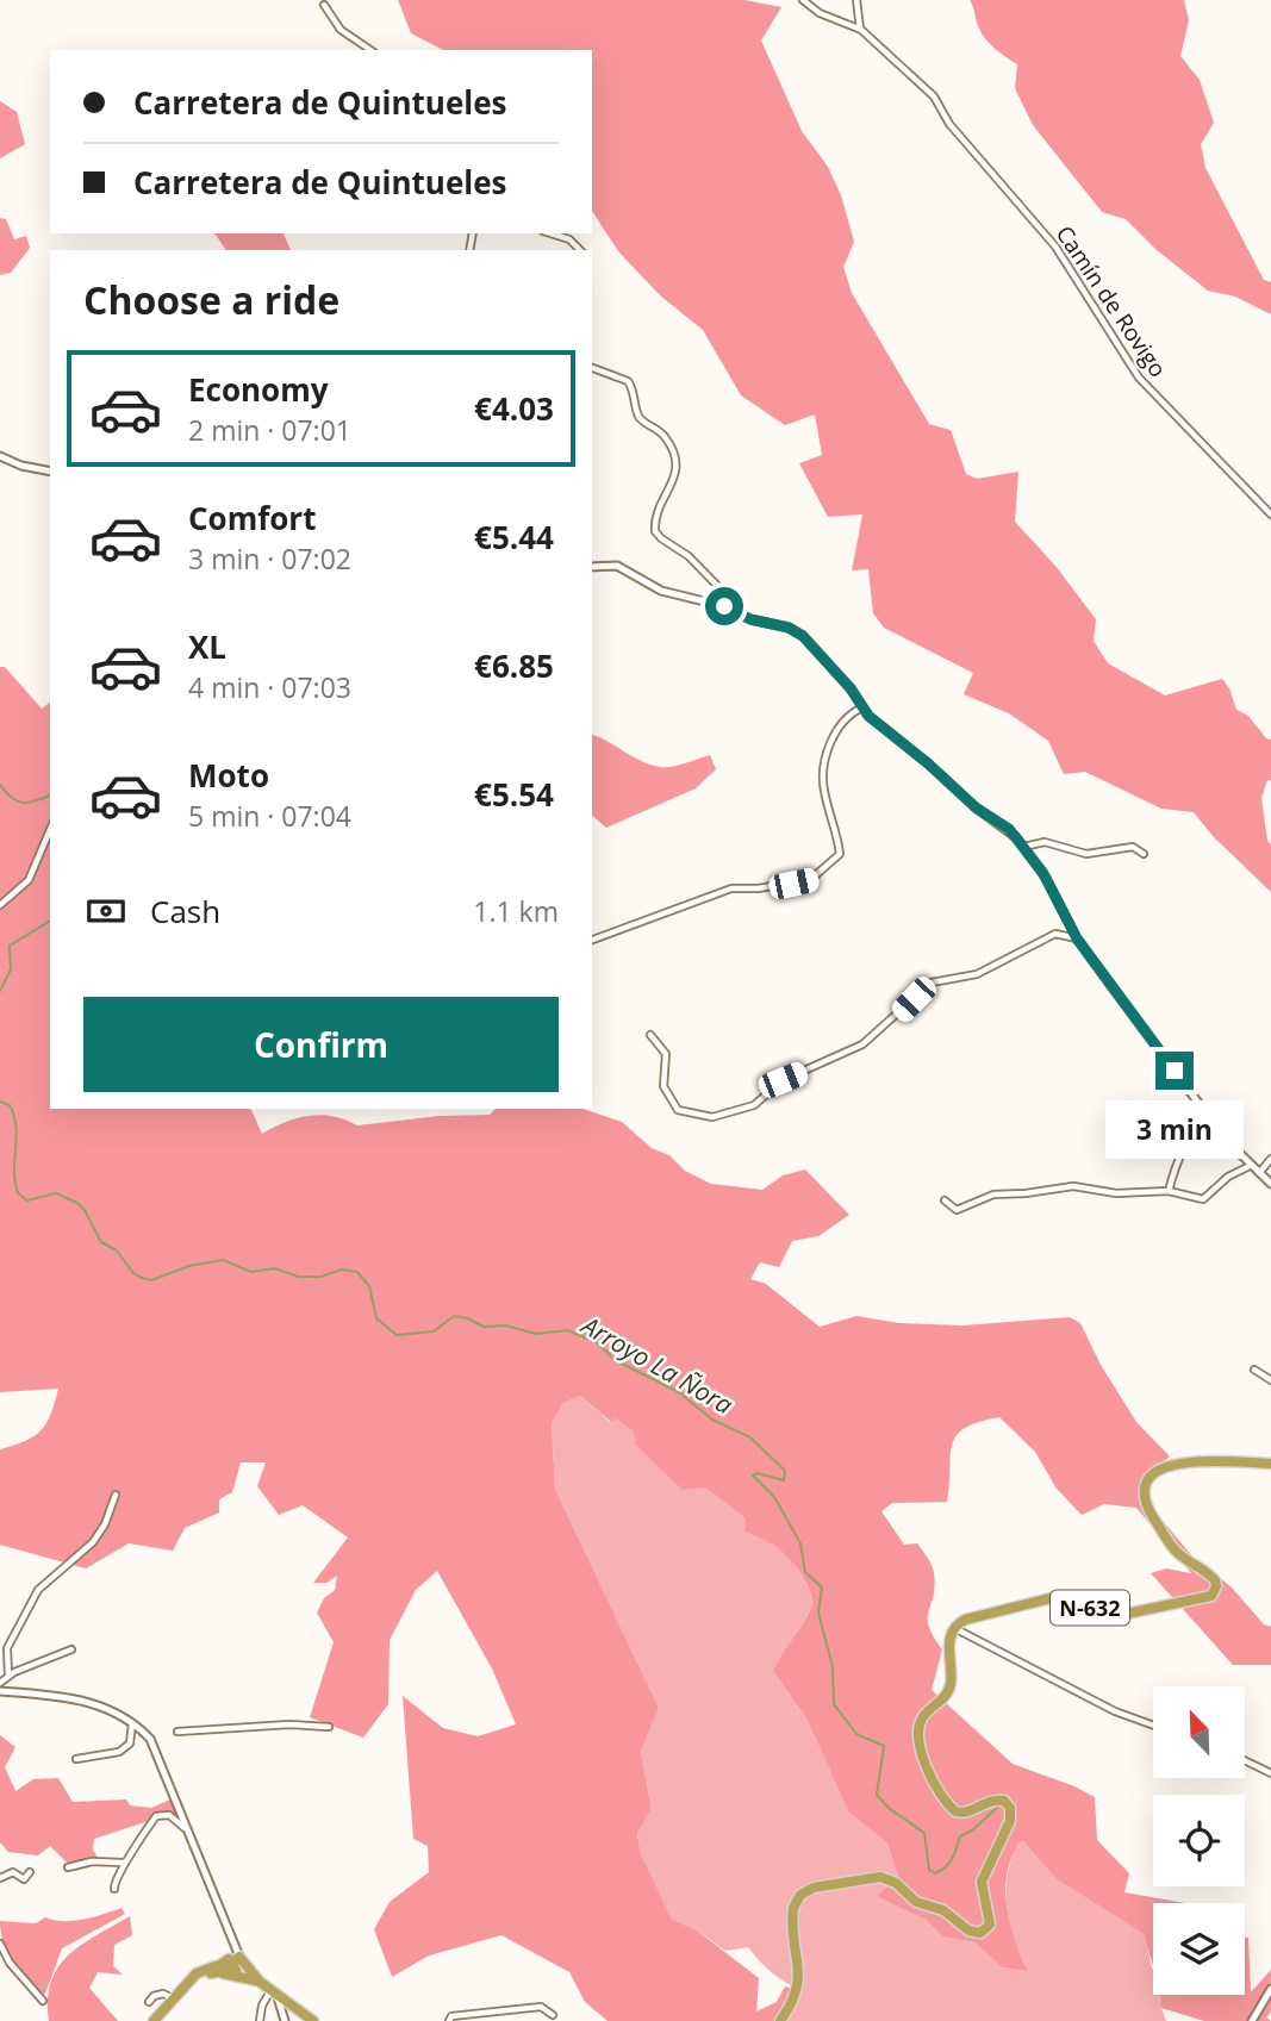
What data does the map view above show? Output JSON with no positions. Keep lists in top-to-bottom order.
{
  "streets": {
    "highway": ["N-632"],
    "street": ["Camín de Rovigo"]
  },
  "water": ["Arroyo La Ñora"],
  "north": "top left",
  "page": {
    "banner": ["Carretera de Quintueles", "Carretera de Quintueles"],
    "heading": "Choose a ride",
    "list": [
      {
        "name": "Economy",
        "note": "2 min · 07:01",
        "value": "€4.03"
      },
      {
        "name": "Comfort",
        "note": "3 min · 07:02",
        "value": "€5.44"
      },
      {
        "name": "XL",
        "note": "4 min · 07:03",
        "value": "€6.85"
      },
      {
        "name": "Moto",
        "note": "5 min · 07:04",
        "value": "€5.54"
      }
    ],
    "pay": ["Cash", "1.1 km"],
    "buttons": "Confirm",
    "bubble": "3 min"
  }
}
